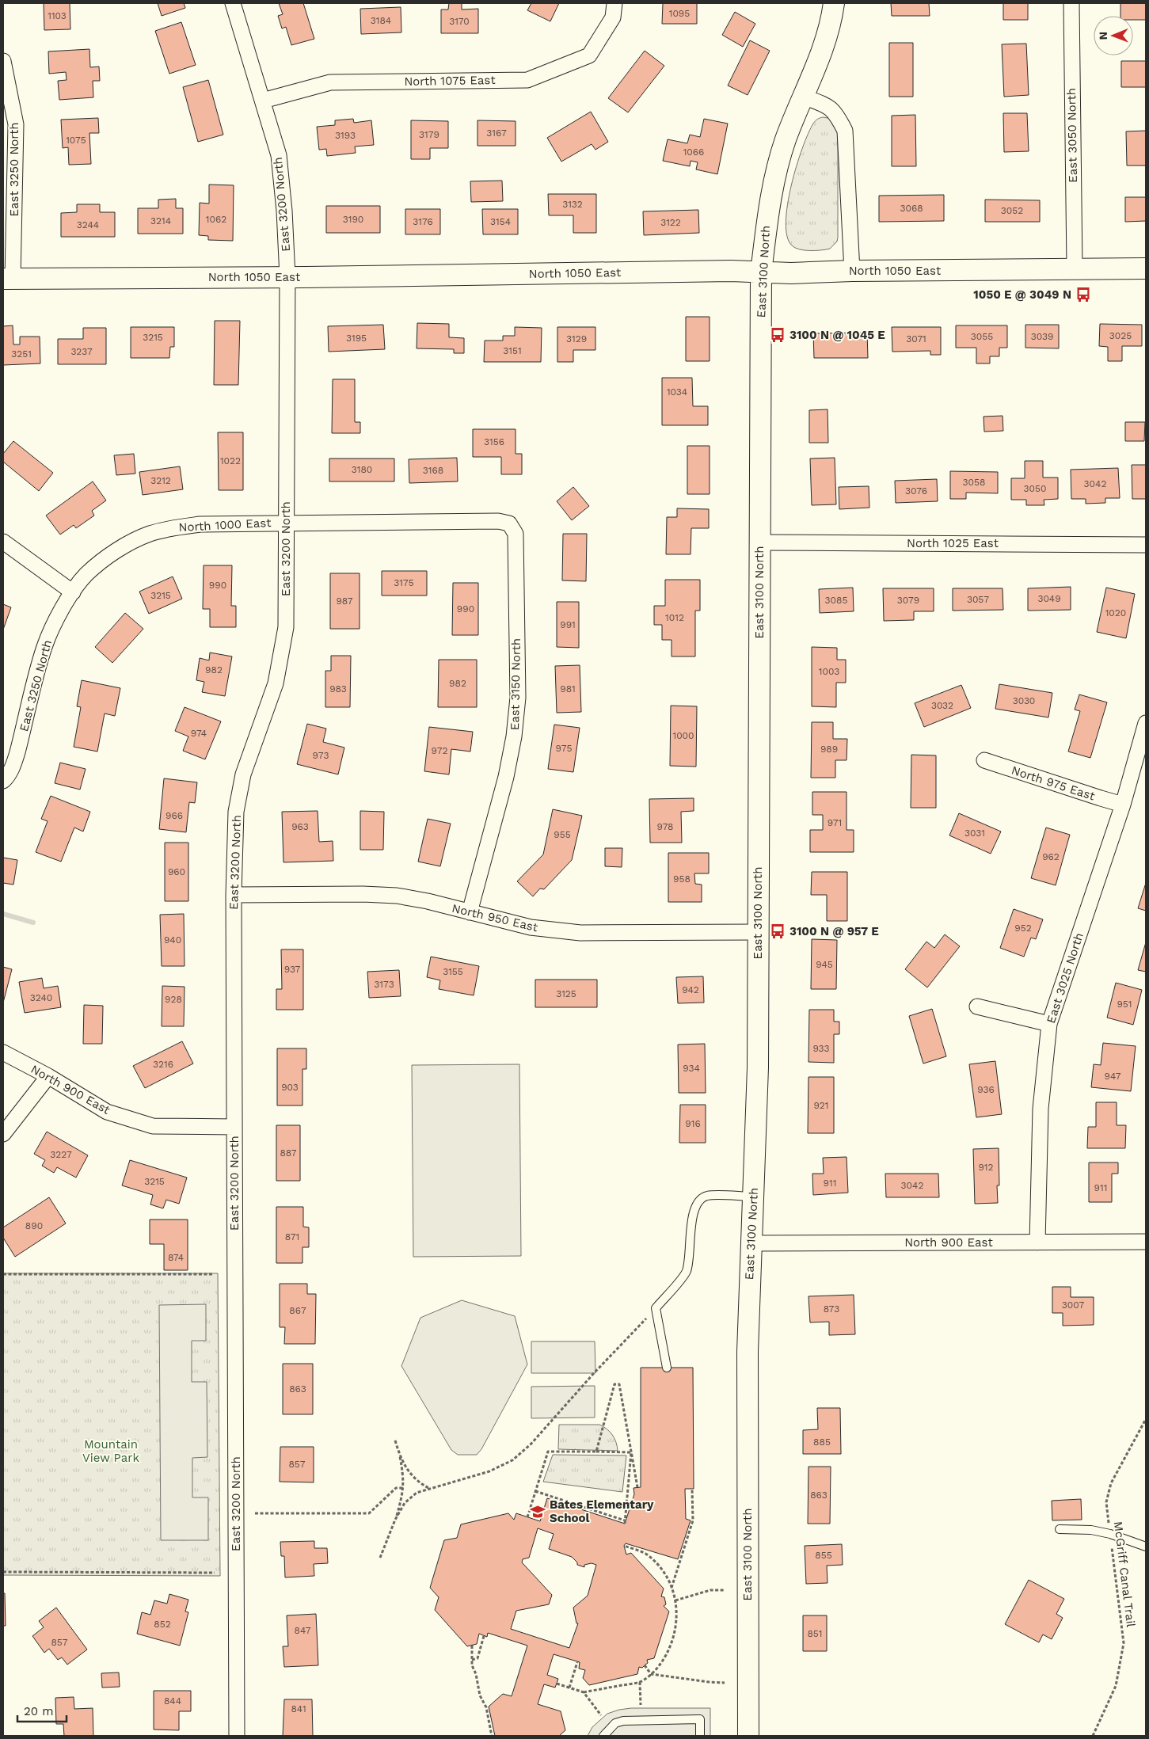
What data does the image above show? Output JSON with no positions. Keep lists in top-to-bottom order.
{
  "streets": {
    "main road": ["North 1050 East", "East 3100 North"],
    "street": [
      "North 1075 East",
      "East 3050 North",
      "East 3250 North",
      "East 3200 North",
      "North 1000 East",
      "North 1025 East",
      "East 3150 North",
      "North 975 East",
      "North 950 East",
      "East 3025 North",
      "North 900 East"
    ],
    "path": ["McGriff Canal Trail"]
  },
  "crossings": [
    ["North 1075 East", "East 3200 North"],
    ["East 3050 North", "North 1050 East"],
    ["East 3250 North", "North 1050 East"],
    ["East 3250 North", "North 1000 East"],
    ["East 3200 North", "North 1050 East"],
    ["East 3200 North", "North 1000 East"],
    ["East 3200 North", "North 950 East"],
    ["East 3200 North", "North 900 East"],
    ["North 1050 East", "East 3100 North"],
    ["East 3100 North", "North 1025 East"],
    ["East 3100 North", "North 950 East"],
    ["East 3100 North", "North 900 East"],
    ["North 1000 East", "East 3150 North"],
    ["East 3150 North", "North 950 East"],
    ["North 975 East", "East 3025 North"],
    ["East 3025 North", "North 900 East"]
  ],
  "parks": ["Mountain View Park"],
  "places": {
    "bus stop": ["1050 E @ 3049 N", "3100 N @ 1045 E", "3100 N @ 957 E"],
    "school or university": ["Bates Elementary School"]
  },
  "house_numbers": [
    "1095",
    "1103",
    "3184",
    "3170",
    "3167",
    "3179",
    "3193",
    "1075",
    "1066",
    "3132",
    "3068",
    "3052",
    "1062",
    "3190",
    "3214",
    "3176",
    "3154",
    "3122",
    "3244",
    "3025",
    "3055",
    "3039",
    "3215",
    "3195",
    "3129",
    "3071",
    "3151",
    "3237",
    "3251",
    "1034",
    "3156",
    "1022",
    "3180",
    "3168",
    "3212",
    "3058",
    "3042",
    "3050",
    "3076",
    "3175",
    "990",
    "3215",
    "3049",
    "3057",
    "3085",
    "3079",
    "987",
    "990",
    "1020",
    "1012",
    "991",
    "982",
    "1003",
    "982",
    "983",
    "981",
    "3030",
    "3032",
    "974",
    "1000",
    "975",
    "989",
    "972",
    "973",
    "966",
    "971",
    "963",
    "978",
    "3031",
    "955",
    "962",
    "960",
    "958",
    "952",
    "940",
    "945",
    "937",
    "3155",
    "3173",
    "942",
    "3125",
    "3240",
    "928",
    "951",
    "933",
    "3216",
    "934",
    "947",
    "903",
    "936",
    "921",
    "916",
    "887",
    "3227",
    "912",
    "3215",
    "911",
    "3042",
    "911",
    "890",
    "871",
    "874",
    "3007",
    "873",
    "867",
    "863",
    "885",
    "857",
    "863",
    "855",
    "852",
    "847",
    "851",
    "857",
    "844",
    "841"
  ],
  "scale_bar": "20 m",
  "north": "left"
}
